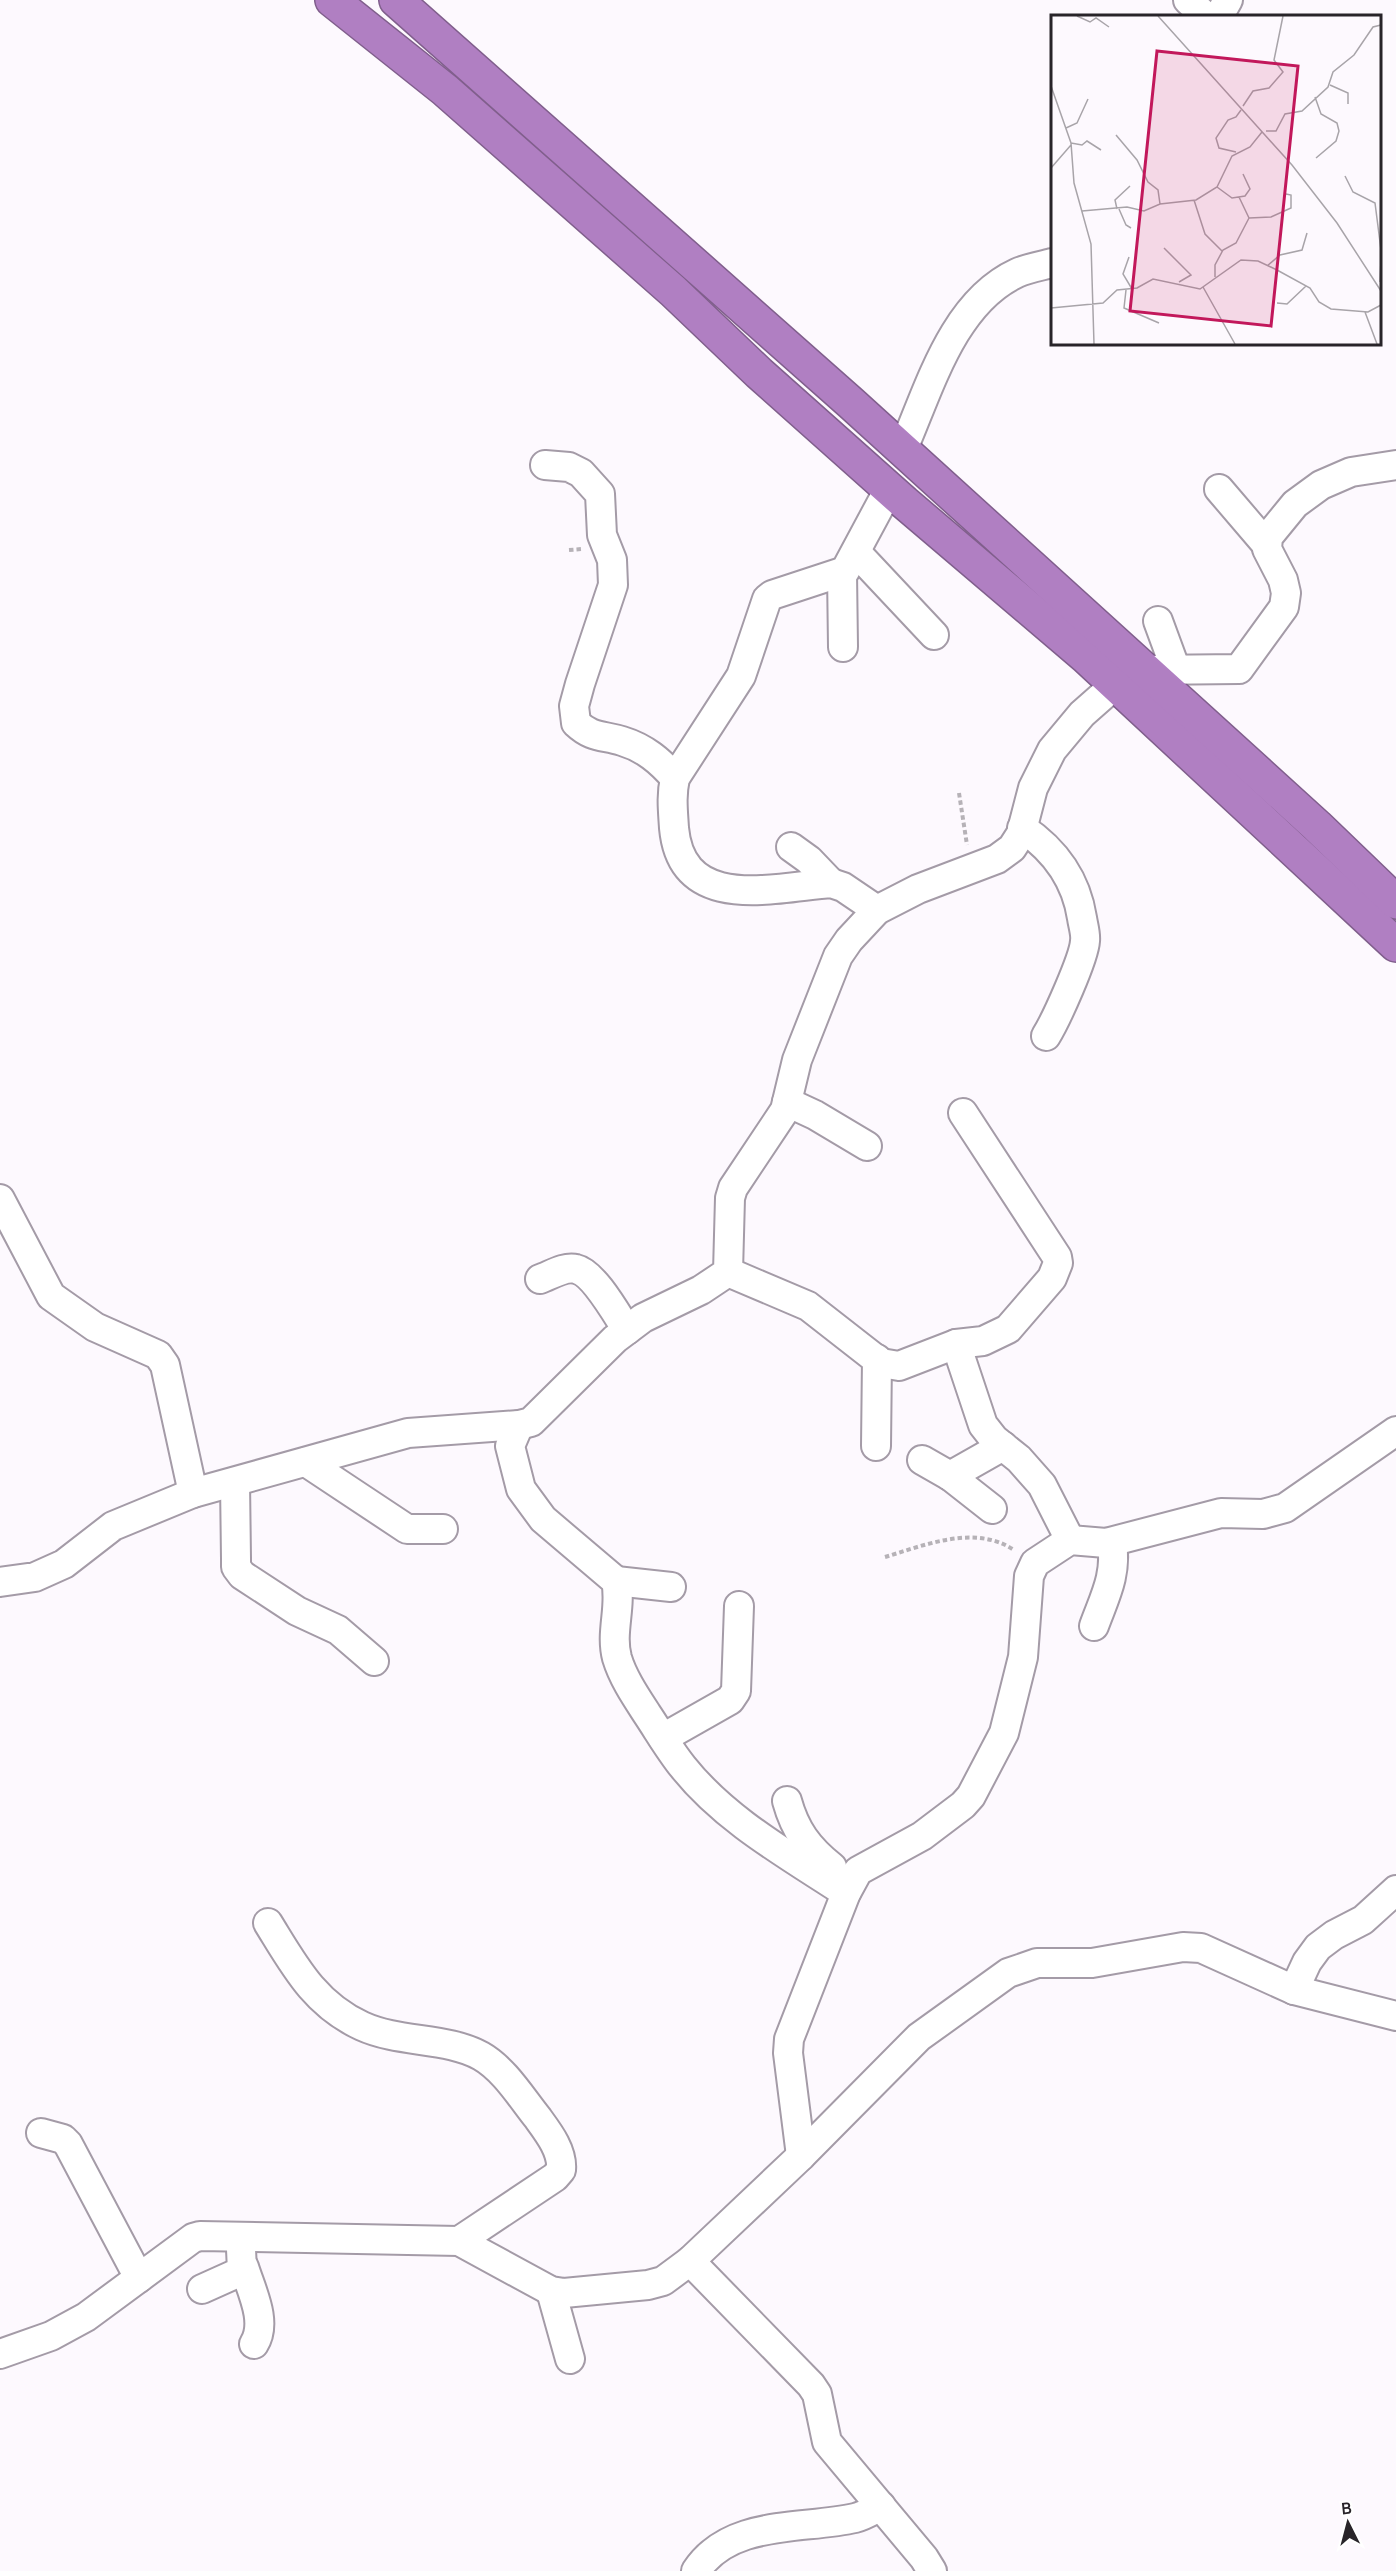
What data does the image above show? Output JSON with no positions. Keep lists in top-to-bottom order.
{
  "north": "top"
}
